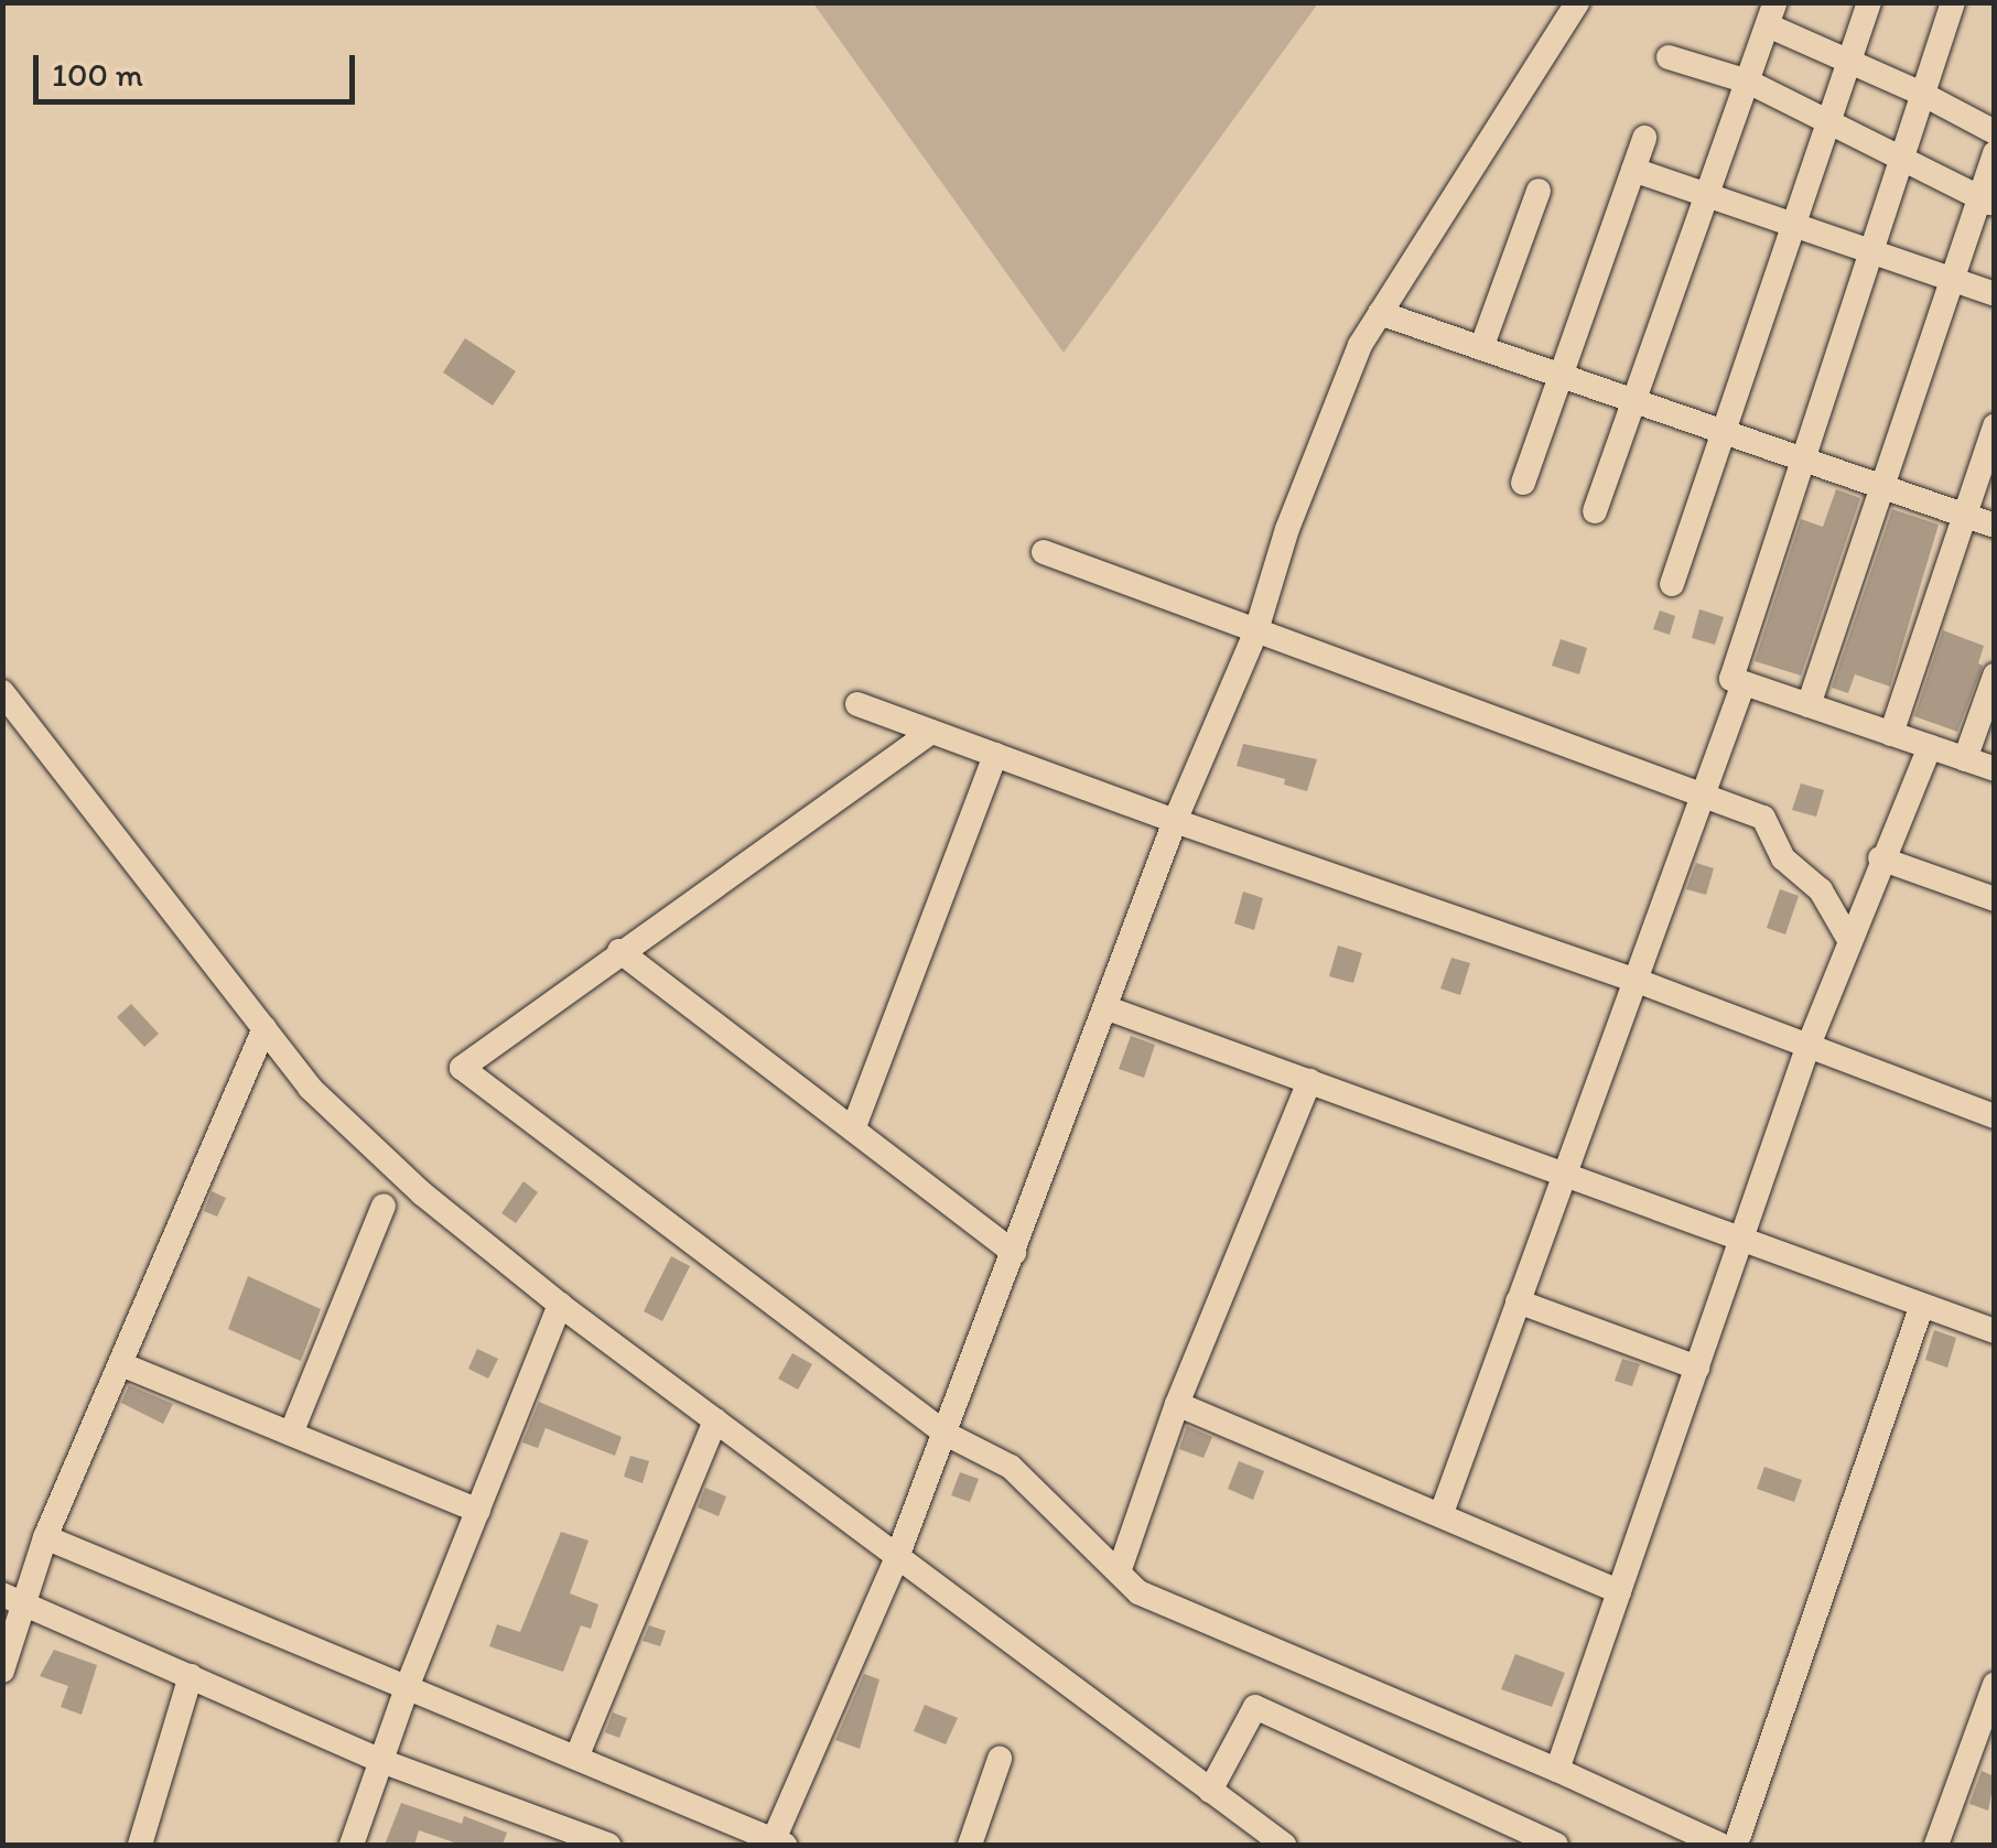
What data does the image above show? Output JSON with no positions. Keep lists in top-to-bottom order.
{
  "scale_bar": "100 m"
}
